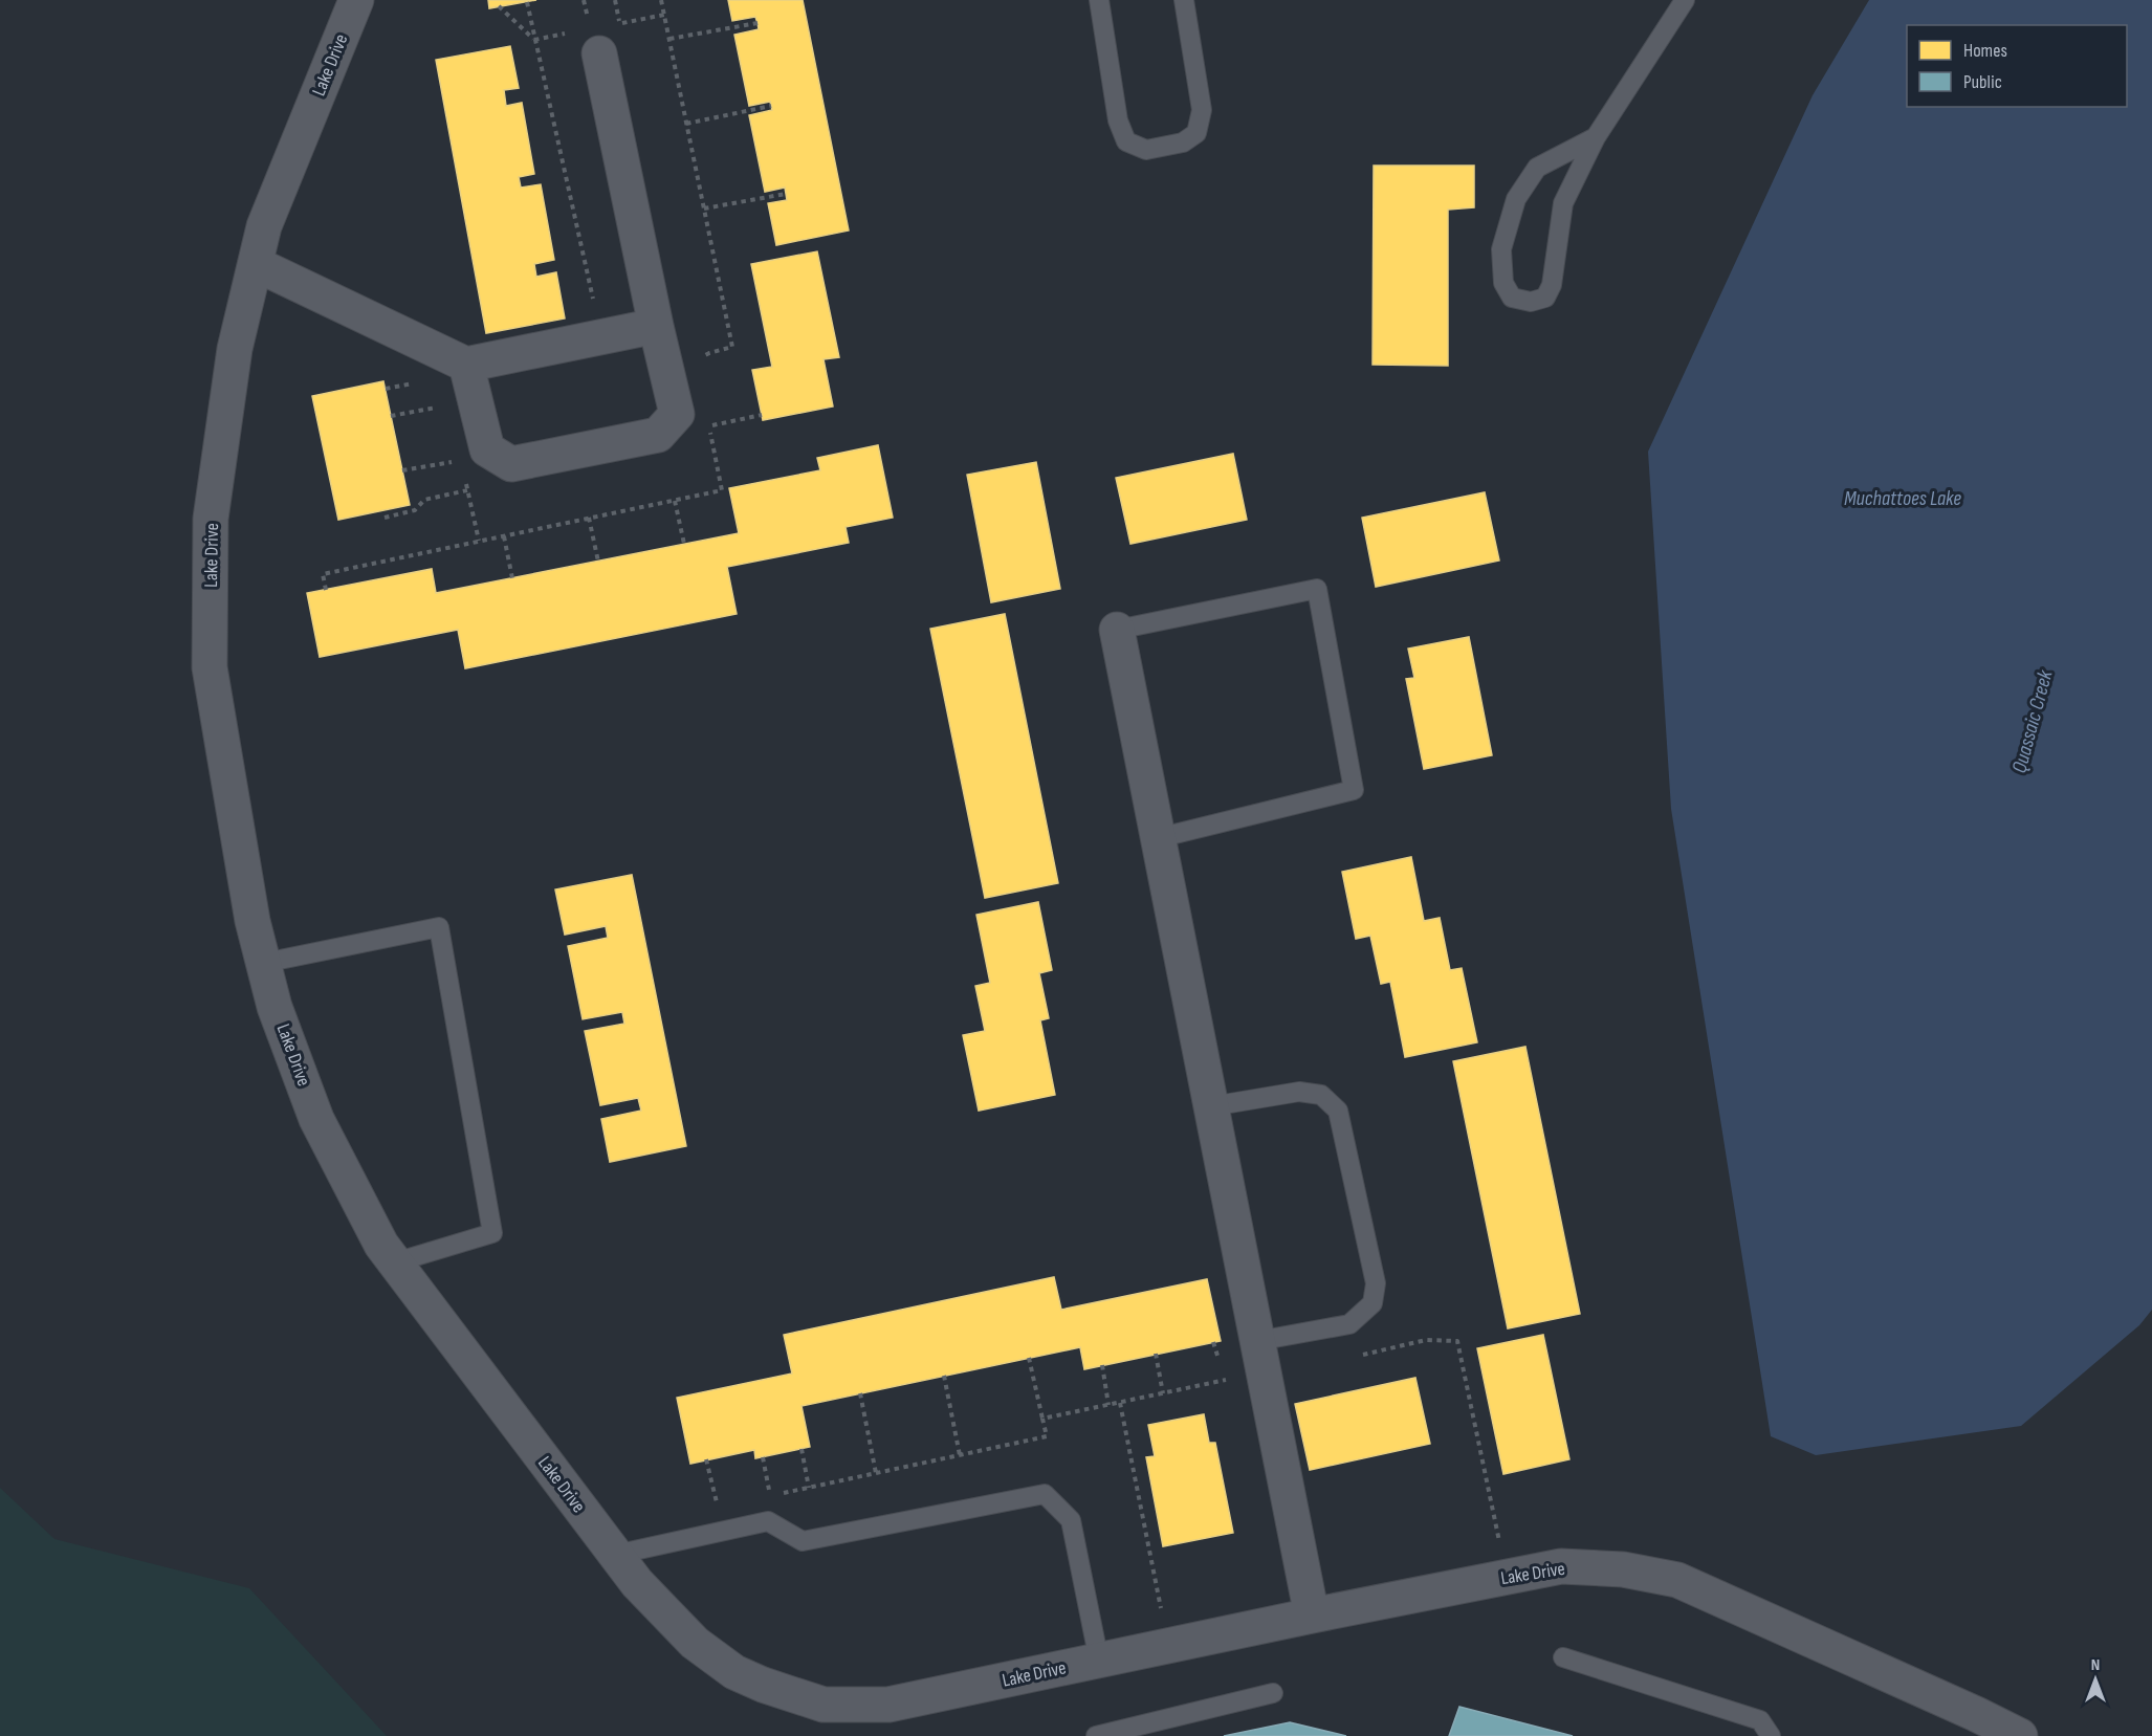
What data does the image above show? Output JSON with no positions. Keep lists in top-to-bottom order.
{
  "streets": {
    "street": ["Lake Drive"]
  },
  "water": ["Muchattoes Lake", "Quassaic Creek"],
  "legend": ["Homes", "Public"],
  "north": "top"
}
